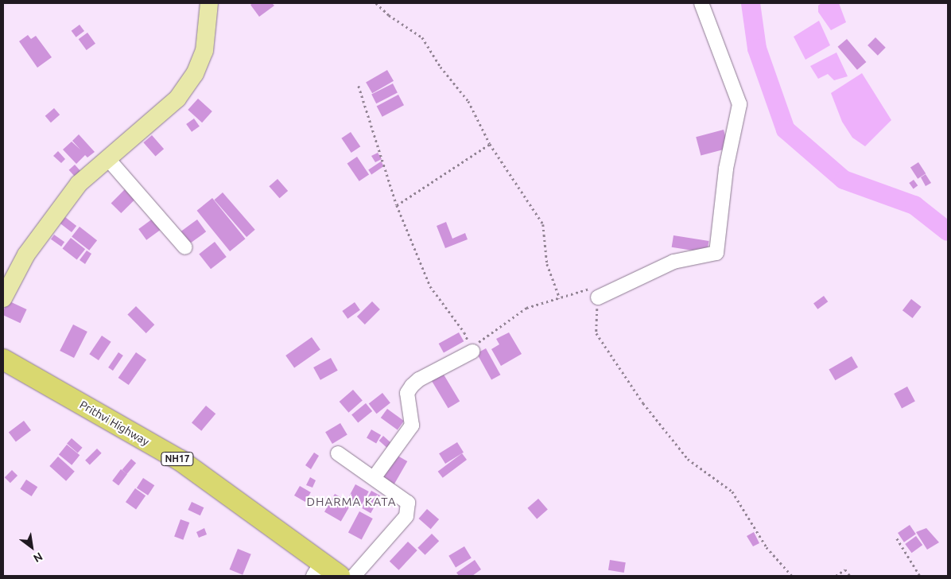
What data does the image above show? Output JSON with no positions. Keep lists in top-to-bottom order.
{
  "streets": {
    "highway": ["Prithvi Highway", "NH17"]
  },
  "districts": ["DHARMA KATA"],
  "north": "bottom right"
}
